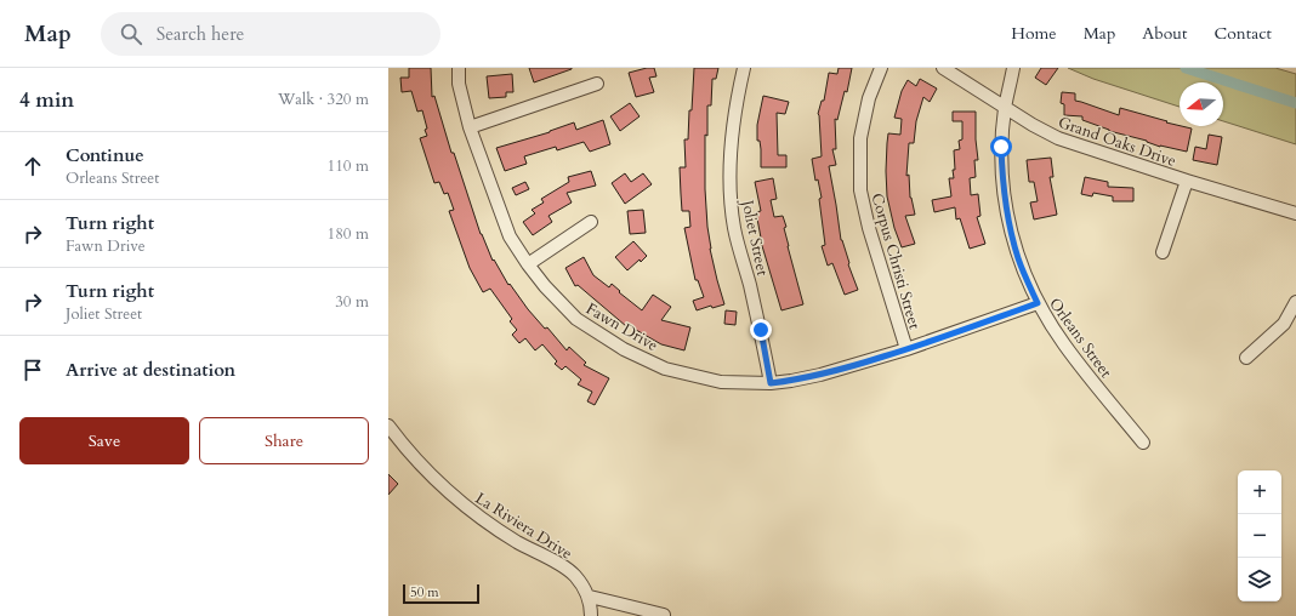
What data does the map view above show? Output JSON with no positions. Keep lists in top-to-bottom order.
{
  "streets": {
    "street": [
      "Grand Oaks Drive",
      "Joliet Street",
      "Corpus Christi Street",
      "Fawn Drive",
      "Orleans Street",
      "La Riviera Drive"
    ]
  },
  "crossings": [
    ["Grand Oaks Drive", "Orleans Street"],
    ["Joliet Street", "Fawn Drive"],
    ["Corpus Christi Street", "Fawn Drive"],
    ["Fawn Drive", "Orleans Street"]
  ],
  "scale_bar": "50 m",
  "north": "left",
  "page": {
    "header": "Map",
    "search": "Search here",
    "nav": [
      "Home",
      "Map",
      "About",
      "Contact"
    ],
    "heading": ["4 min", "Walk · 320 m"],
    "list": [
      ["Continue", "Orleans Street", "110 m"],
      ["Turn right", "Fawn Drive", "180 m"],
      ["Turn right", "Joliet Street", "30 m"],
      "Arrive at destination"
    ],
    "buttons": ["Save", "Share"],
    "map_buttons": ["+", "−"],
    "scale": "50 m"
  }
}
